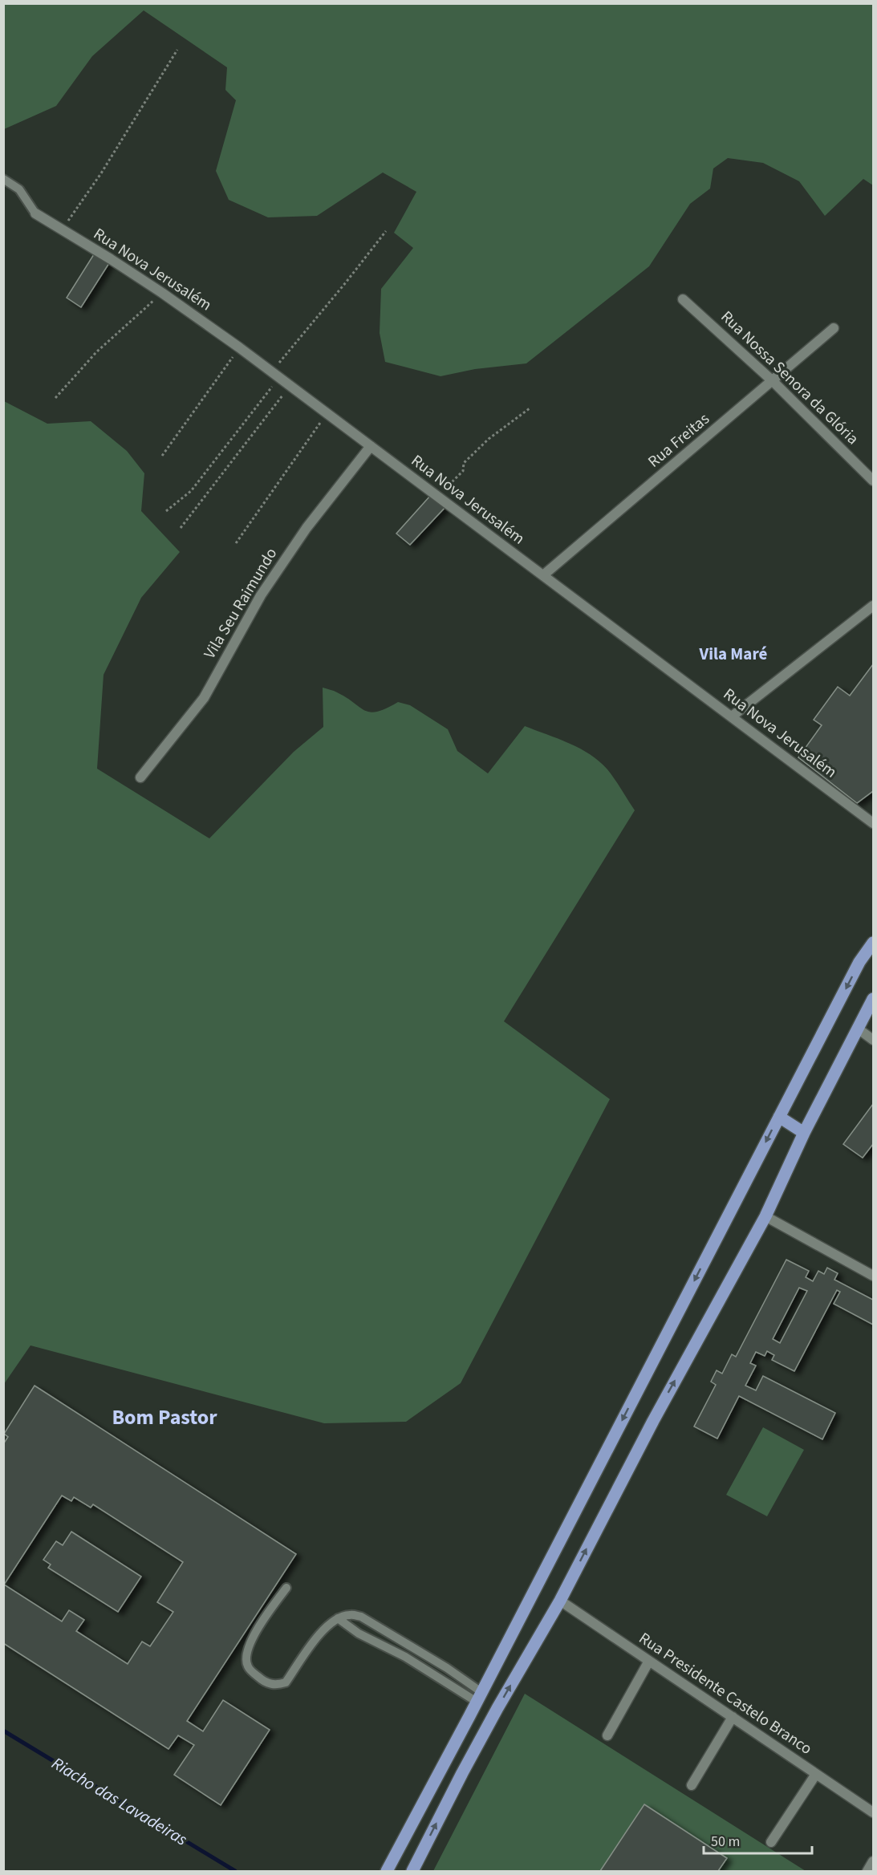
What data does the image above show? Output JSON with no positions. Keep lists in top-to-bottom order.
{
  "streets": {
    "street": [
      "Rua Nova Jerusalém",
      "Rua Nossa Senora da Glória",
      "Rua Freitas",
      "Vila Seu Raimundo",
      "Rua Presidente Castelo Branco"
    ]
  },
  "crossings": [
    ["Rua Nova Jerusalém", "Rua Freitas"],
    ["Rua Nova Jerusalém", "Vila Seu Raimundo"],
    ["Rua Nossa Senora da Glória", "Rua Freitas"]
  ],
  "districts": ["Vila Maré", "Bom Pastor"],
  "water": ["Riacho das Lavadeiras"],
  "scale_bar": "50 m"
}
